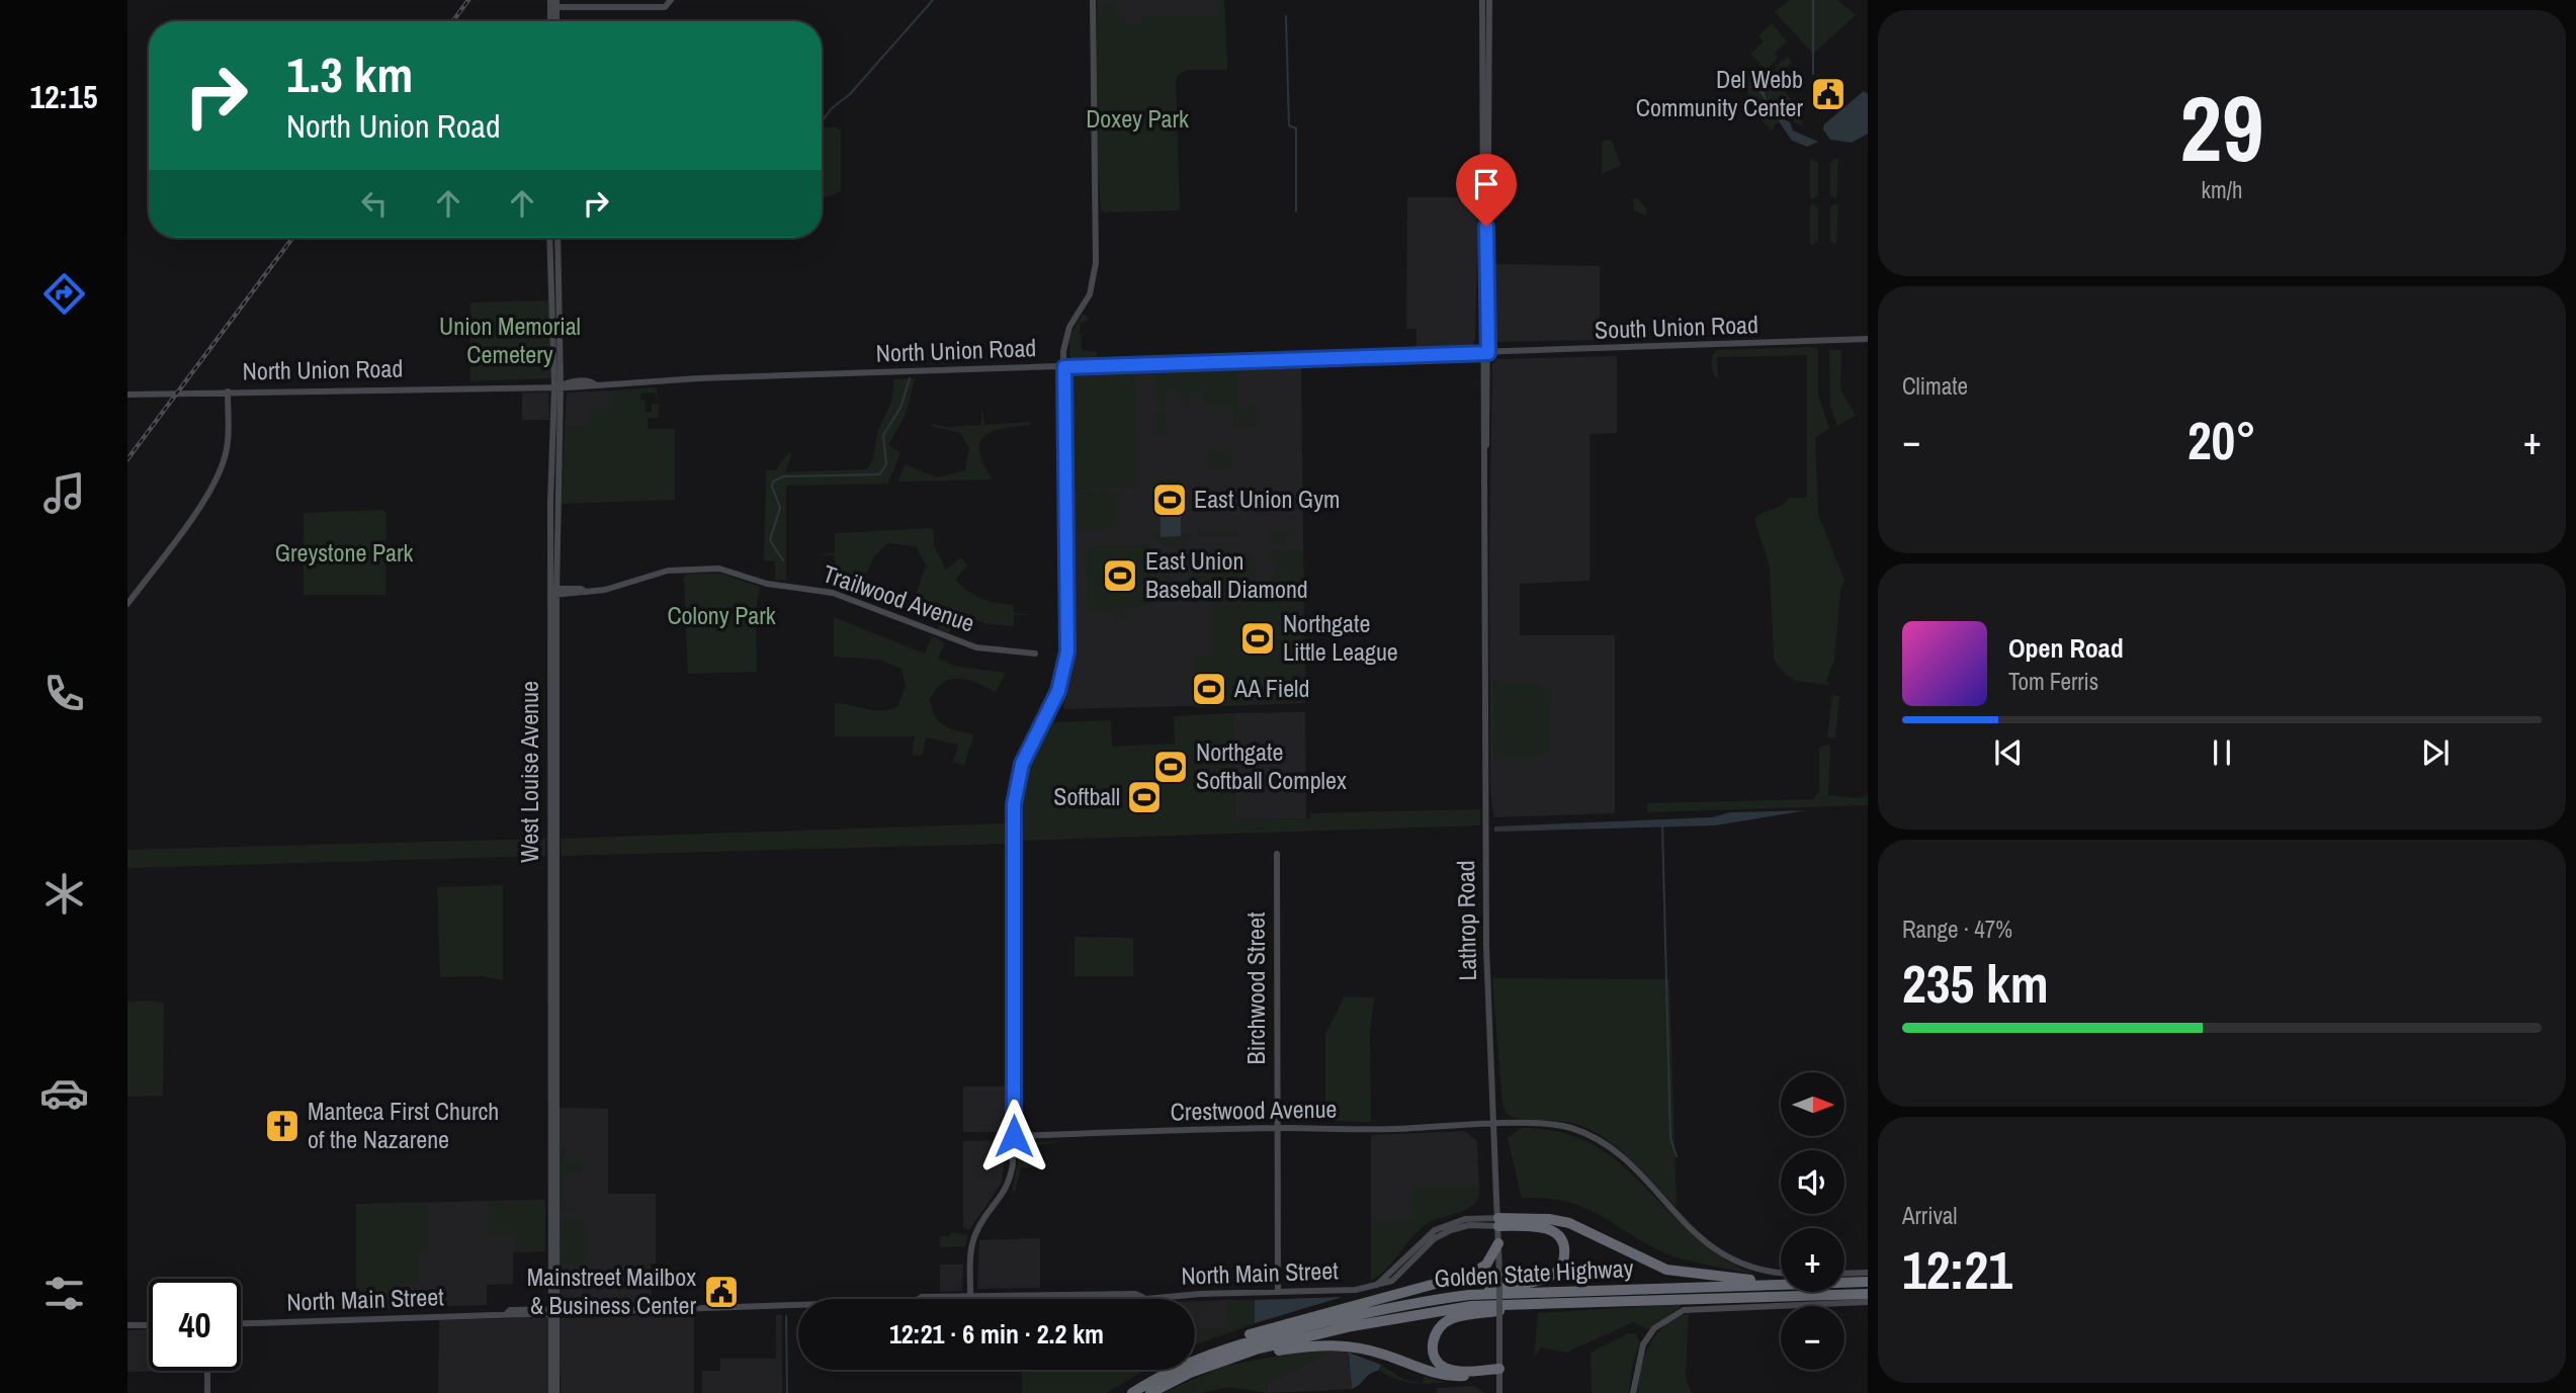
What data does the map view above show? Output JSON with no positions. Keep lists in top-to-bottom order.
{
  "streets": {
    "highway": ["Golden State Highway"],
    "street": [
      "South Union Road",
      "North Union Road",
      "Trailwood Avenue",
      "West Louise Avenue",
      "Lathrop Road",
      "Birchwood Street",
      "Crestwood Avenue",
      "North Main Street"
    ]
  },
  "crossings": [
    ["South Union Road", "North Union Road"],
    ["South Union Road", "Lathrop Road"],
    ["North Union Road", "West Louise Avenue"],
    ["North Union Road", "Lathrop Road"],
    ["Trailwood Avenue", "West Louise Avenue"],
    ["West Louise Avenue", "North Main Street"],
    ["Lathrop Road", "Crestwood Avenue"],
    ["Lathrop Road", "North Main Street"],
    ["Birchwood Street", "Crestwood Avenue"],
    ["Birchwood Street", "North Main Street"]
  ],
  "parks": [
    "Doxey Park",
    "Union Memorial Cemetery",
    "Greystone Park",
    "Colony Park"
  ],
  "places": {
    "public building": ["Del Webb Community Center", "Mainstreet Mailbox & Business Center"],
    "sports": [
      "East Union Gym",
      "East Union Baseball Diamond",
      "Northgate Little League",
      "AA Field",
      "Northgate Softball Complex",
      "Softball"
    ],
    "church": ["Manteca First Church of the Nazarene"]
  },
  "north": "right",
  "page": {
    "tabs": "12:15",
    "tile": [
      ["29", "km/h"],
      "Climate",
      ["Range · 47%", "235 km"],
      ["Arrival", "12:21"]
    ],
    "turn": ["1.3 km", "North Union Road"],
    "heat": ["−", "20°", "+"],
    "song": ["Open Road", "Tom Ferris"],
    "map_buttons": ["+", "−"],
    "limit": "40",
    "trip": "12:21 · 6 min · 2.2 km"
  }
}
